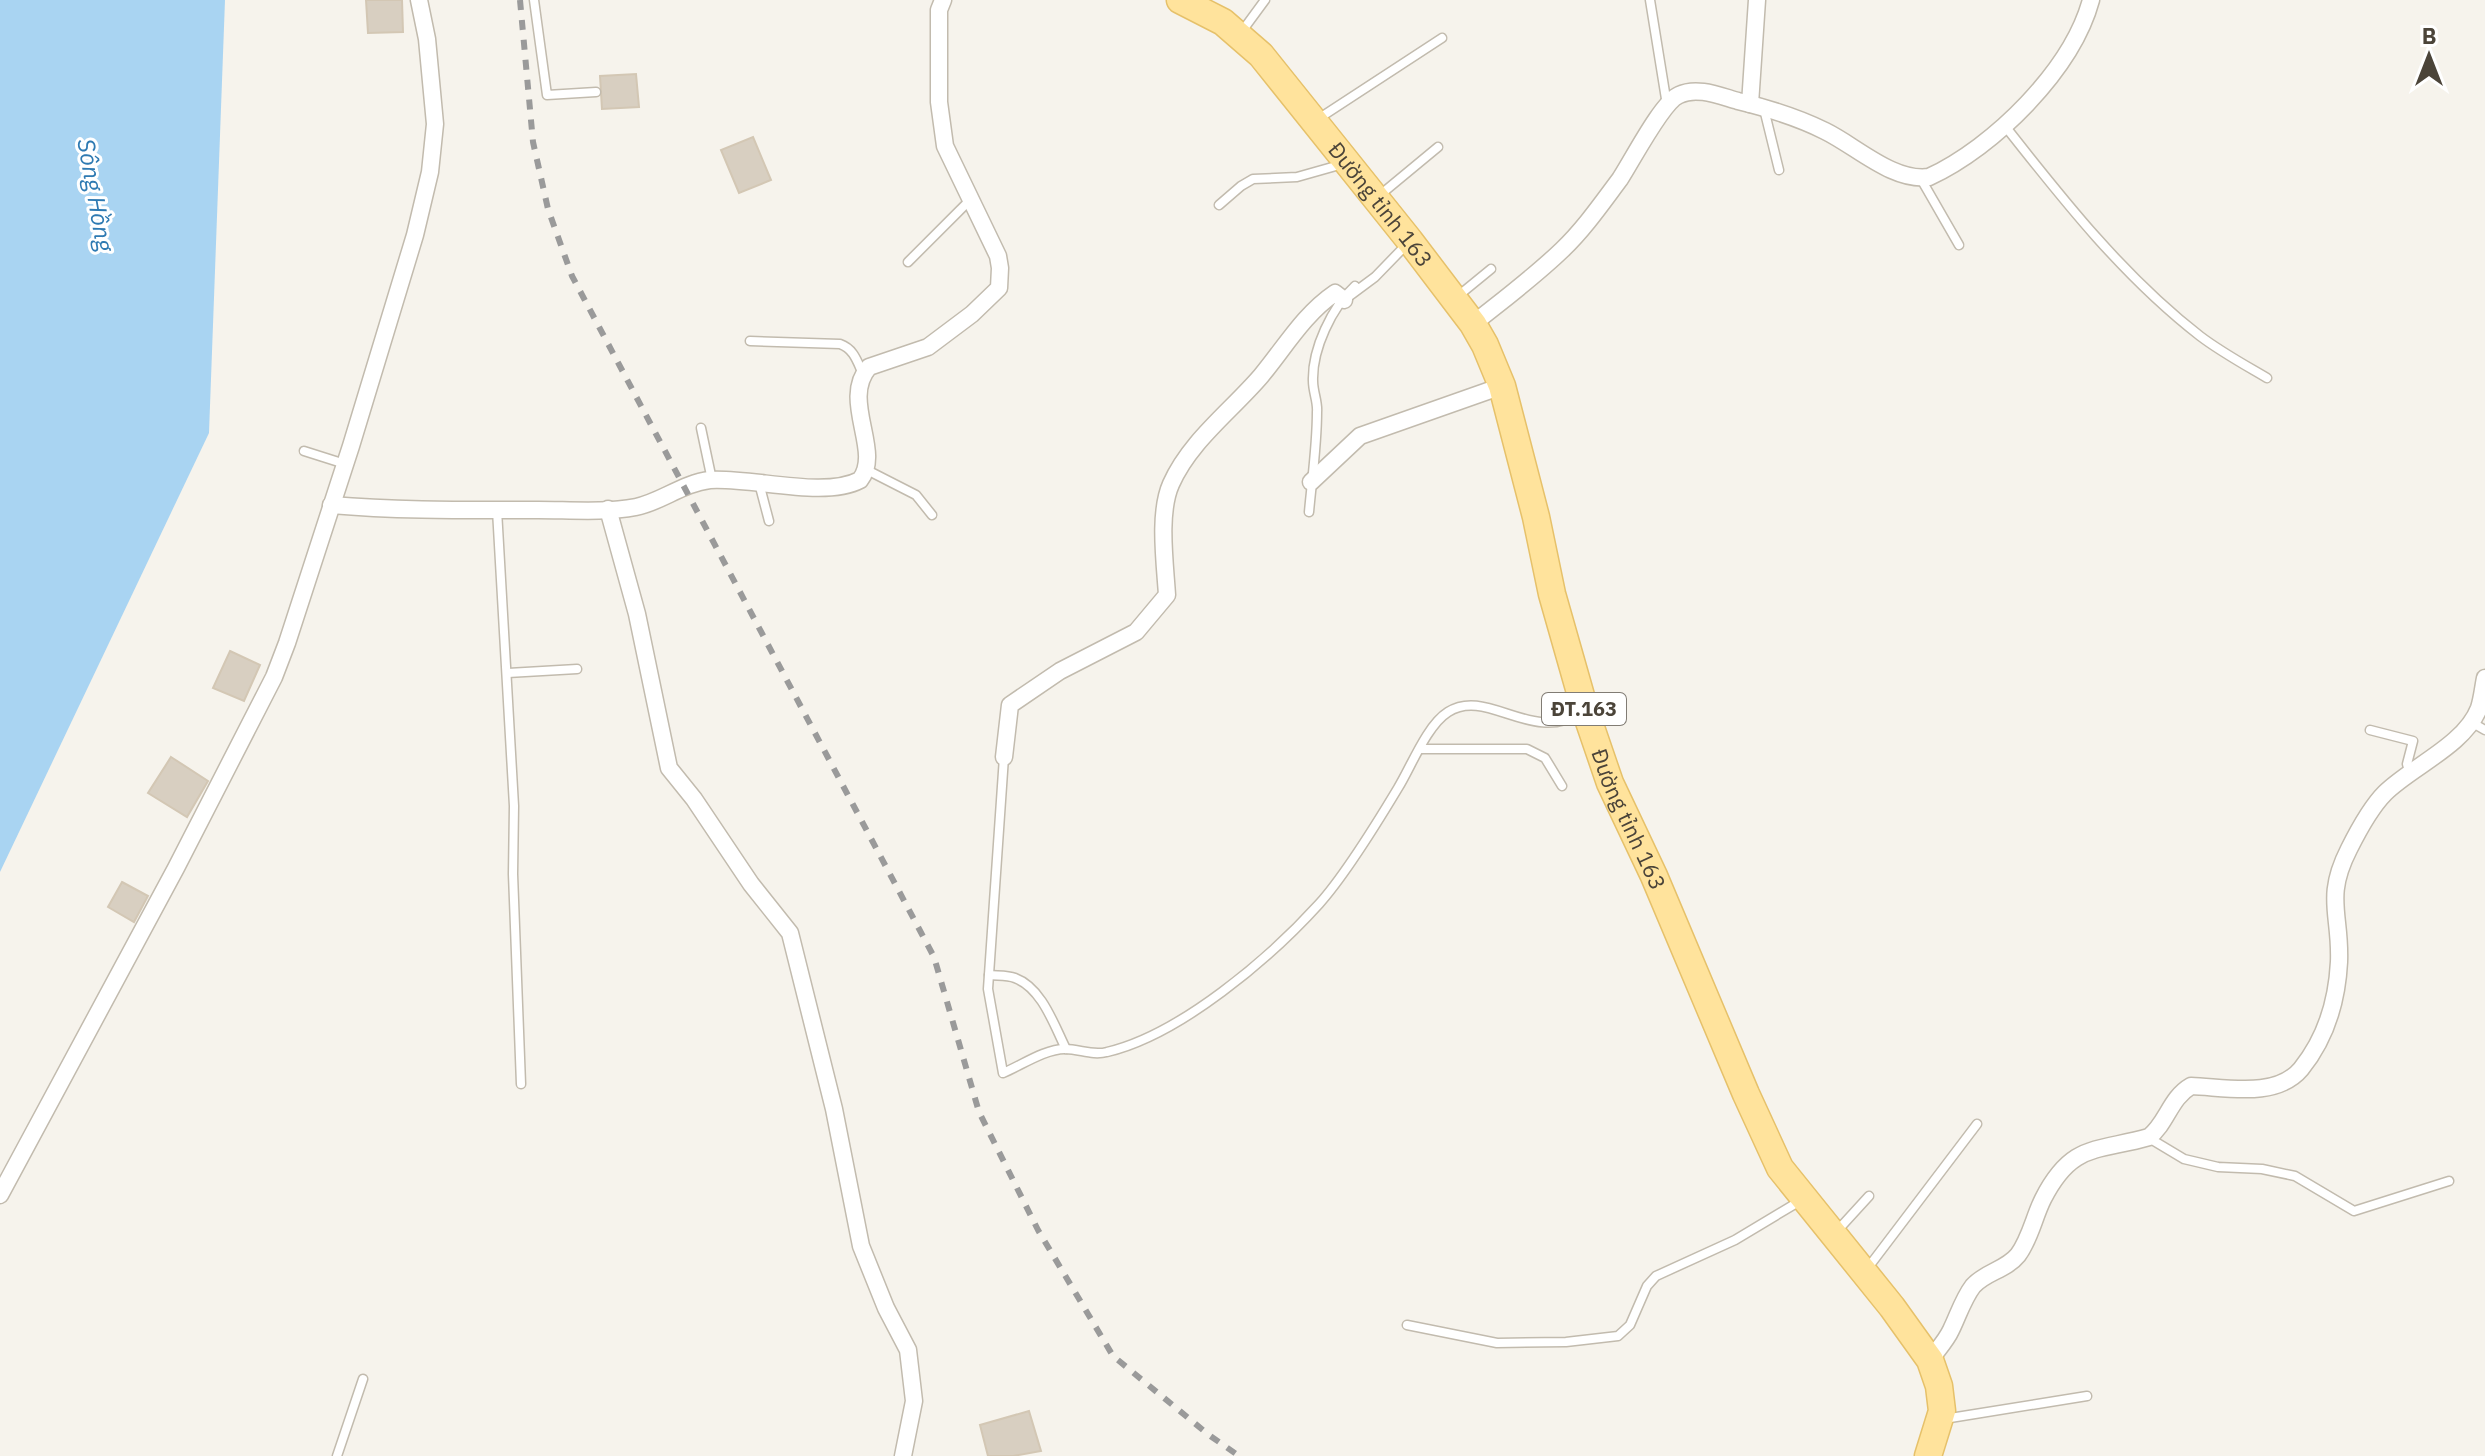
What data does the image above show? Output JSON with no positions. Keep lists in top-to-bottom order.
{
  "streets": {
    "main road": ["Đường tỉnh 163", "ĐT.163"]
  },
  "water": ["Sông Hồng"],
  "north": "top"
}
